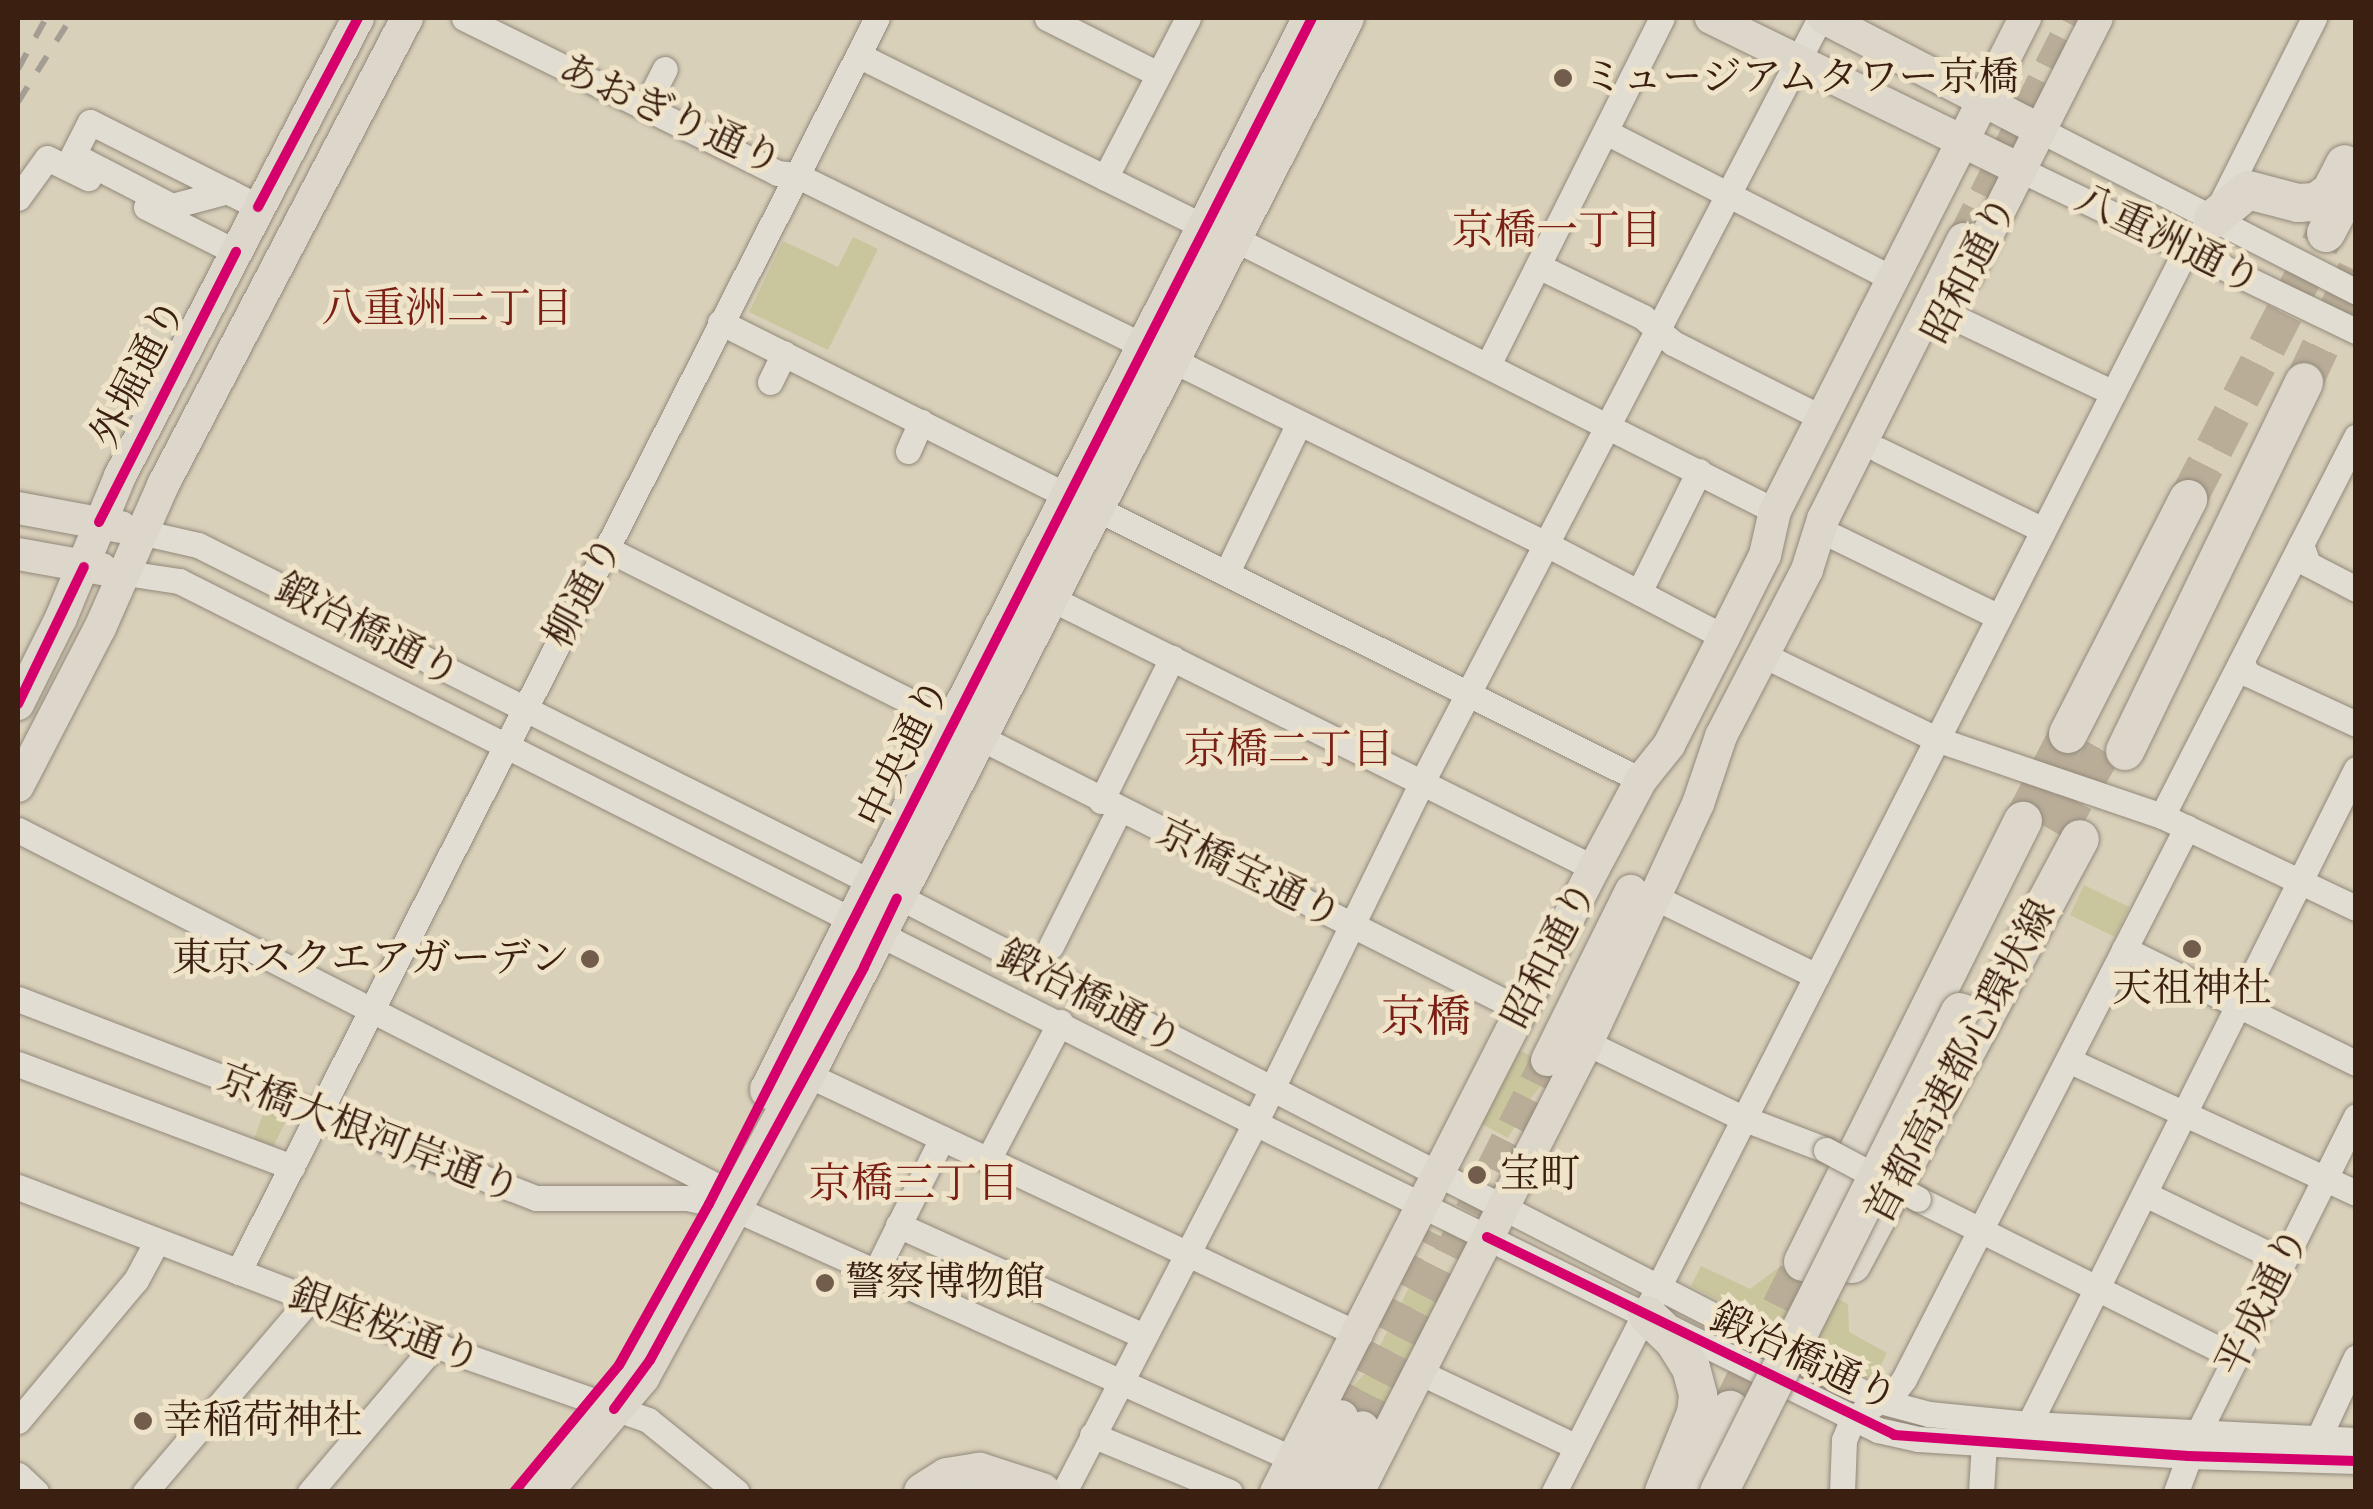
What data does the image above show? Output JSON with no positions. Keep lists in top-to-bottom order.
{
  "streets": {
    "highway": ["中央通り", "首都高速都心環状線"],
    "main road": [
      "八重洲通り",
      "昭和通り",
      "外堀通り",
      "鍛冶橋通り"
    ],
    "street": [
      "あおぎり通り",
      "柳通り",
      "京橋宝通り",
      "京橋大根河岸通り",
      "平成通り",
      "銀座桜通り"
    ]
  },
  "crossings": [
    ["あおぎり通り", "柳通り"],
    ["八重洲通り", "昭和通り"],
    ["昭和通り", "鍛冶橋通り"],
    ["昭和通り", "京橋宝通り"],
    ["外堀通り", "鍛冶橋通り"],
    ["柳通り", "鍛冶橋通り"],
    ["柳通り", "京橋宝通り"],
    ["柳通り", "京橋大根河岸通り"],
    ["柳通り", "銀座桜通り"],
    ["鍛冶橋通り", "中央通り"],
    ["鍛冶橋通り", "平成通り"],
    ["中央通り", "京橋宝通り"],
    ["中央通り", "京橋大根河岸通り"],
    ["中央通り", "銀座桜通り"]
  ],
  "districts": [
    "京橋一丁目",
    "八重洲二丁目",
    "京橋二丁目",
    "京橋",
    "京橋三丁目"
  ],
  "places": [
    "ミュージアムタワー京橋",
    "天祖神社",
    "東京スクエアガーデン",
    "宝町",
    "警察博物館",
    "幸稲荷神社"
  ]
}
